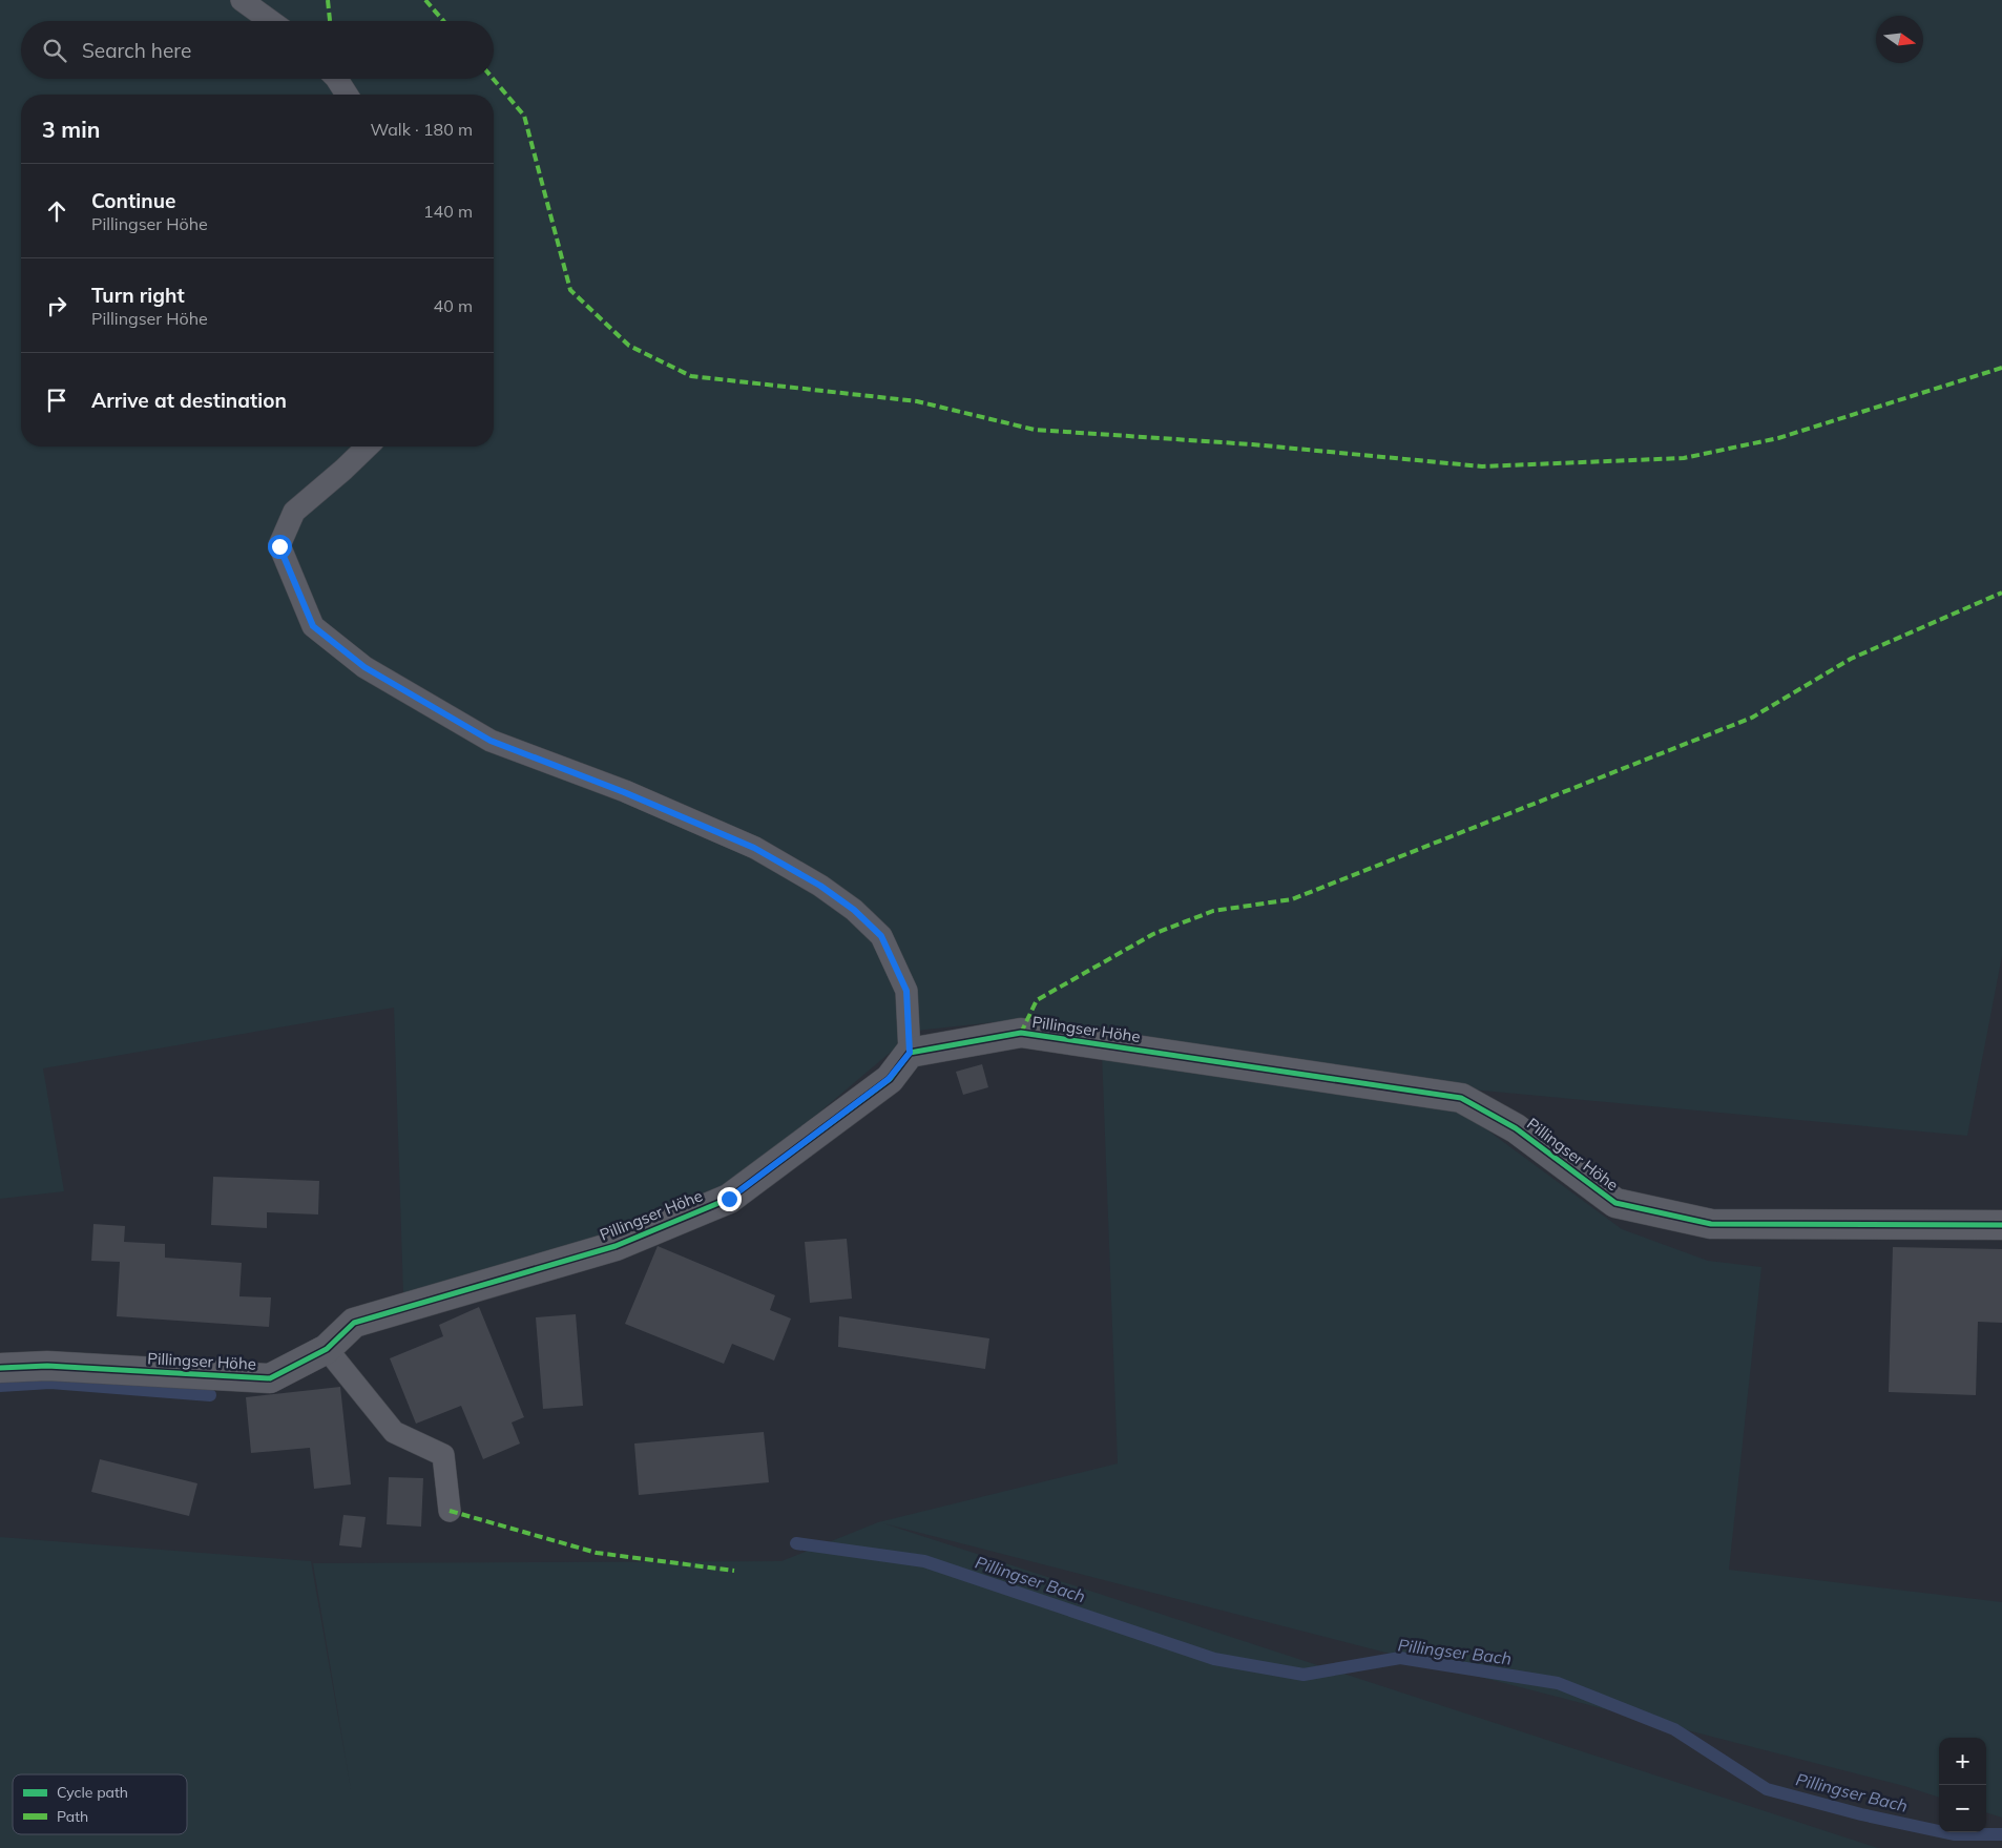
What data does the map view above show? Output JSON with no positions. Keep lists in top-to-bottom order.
{
  "streets": {
    "street": ["Pillingser Höhe"]
  },
  "water": ["Pillingser Bach"],
  "legend": ["Cycle path", "Path"],
  "north": "right",
  "page": {
    "search": "Search here",
    "heading": ["3 min", "Walk · 180 m"],
    "list": [
      ["Continue", "Pillingser Höhe", "140 m"],
      ["Turn right", "Pillingser Höhe", "40 m"],
      "Arrive at destination"
    ],
    "map_buttons": ["+", "−"]
  }
}
